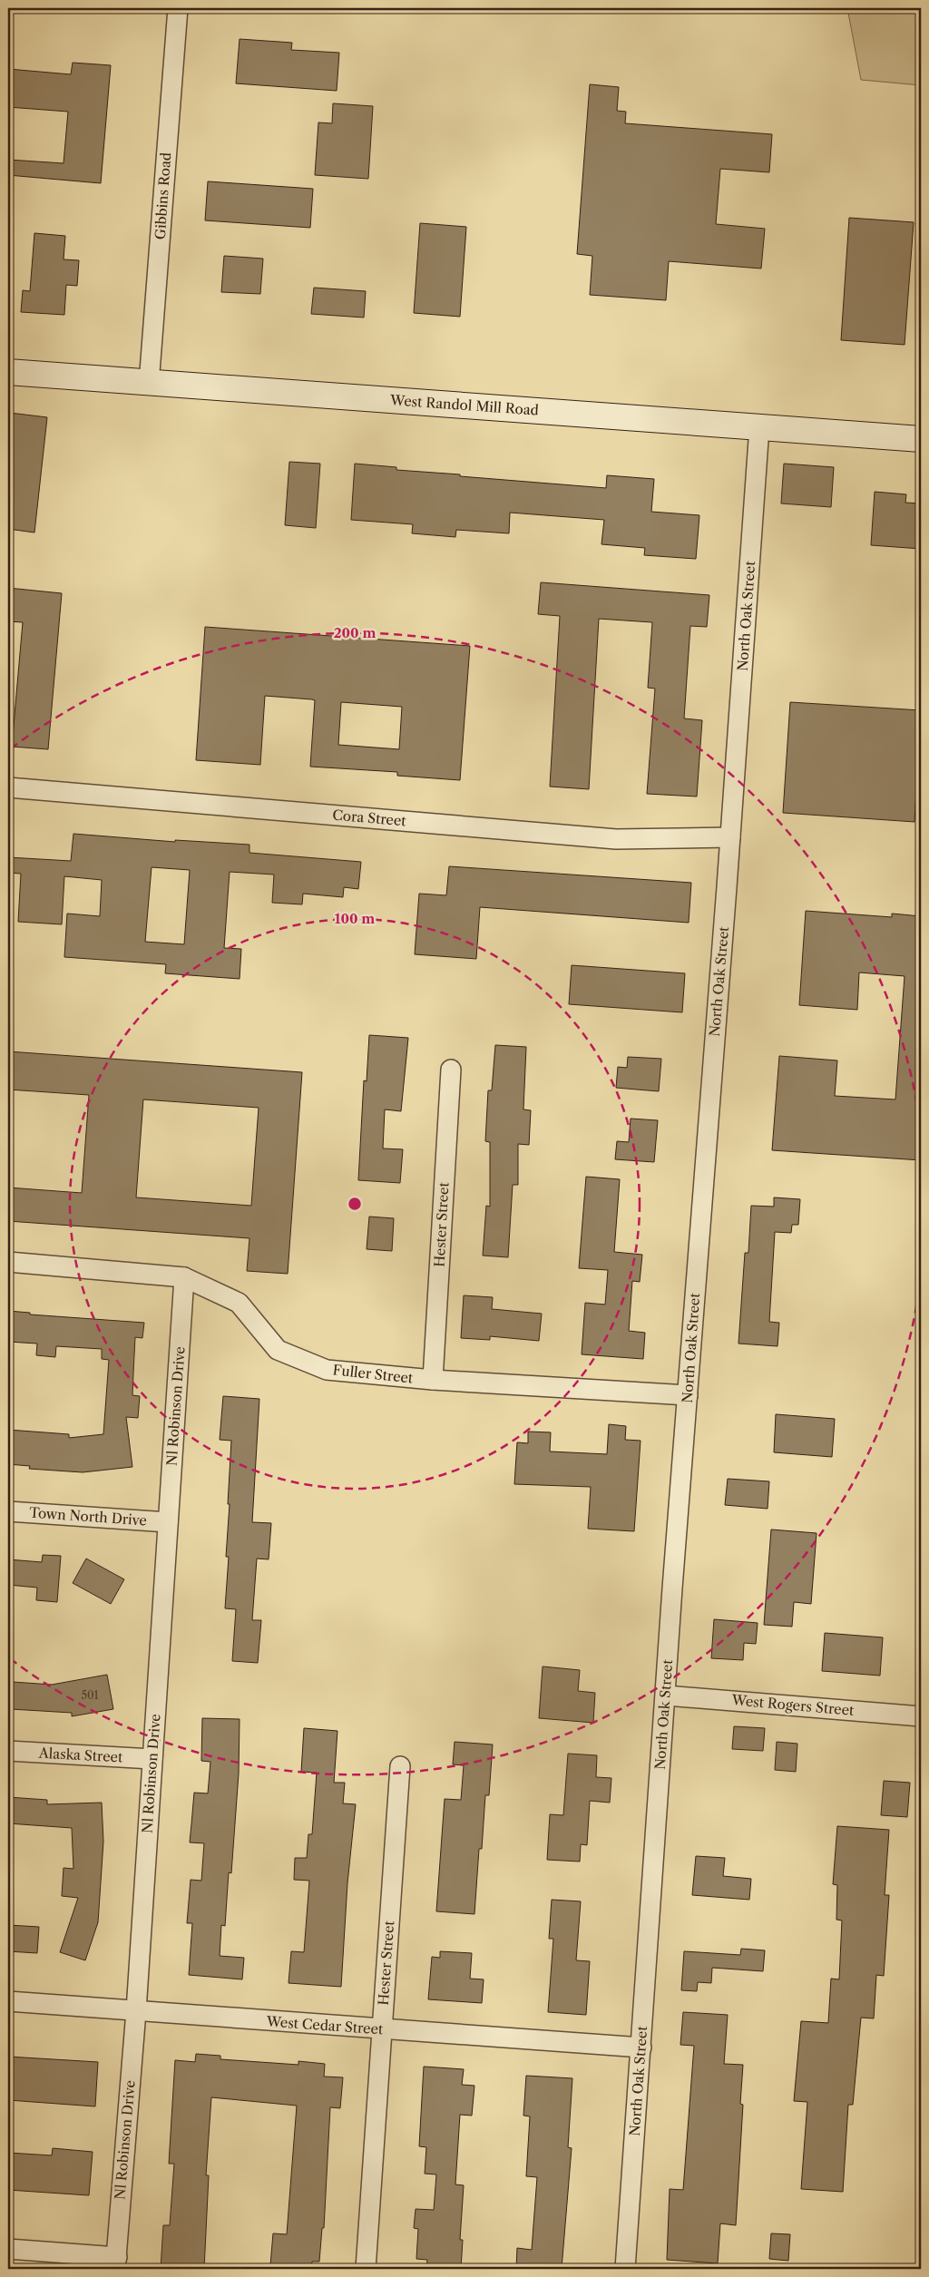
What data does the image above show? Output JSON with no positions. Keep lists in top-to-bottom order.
{
  "streets": {
    "main road": ["West Randol Mill Road"],
    "street": [
      "Gibbins Road",
      "North Oak Street",
      "Cora Street",
      "Hester Street",
      "Fuller Street",
      "Nl Robinson Drive",
      "Town North Drive",
      "West Rogers Street",
      "Alaska Street",
      "West Cedar Street"
    ]
  },
  "crossings": [
    ["Gibbins Road", "West Randol Mill Road"],
    ["West Randol Mill Road", "North Oak Street"],
    ["North Oak Street", "Cora Street"],
    ["North Oak Street", "Fuller Street"],
    ["North Oak Street", "West Rogers Street"],
    ["North Oak Street", "West Cedar Street"],
    ["Hester Street", "Fuller Street"],
    ["Hester Street", "West Cedar Street"],
    ["Fuller Street", "Nl Robinson Drive"],
    ["Nl Robinson Drive", "Town North Drive"],
    ["Nl Robinson Drive", "Alaska Street"],
    ["Nl Robinson Drive", "West Cedar Street"]
  ],
  "house_numbers": ["501"],
  "rings": ["200 m", "100 m"]
}
